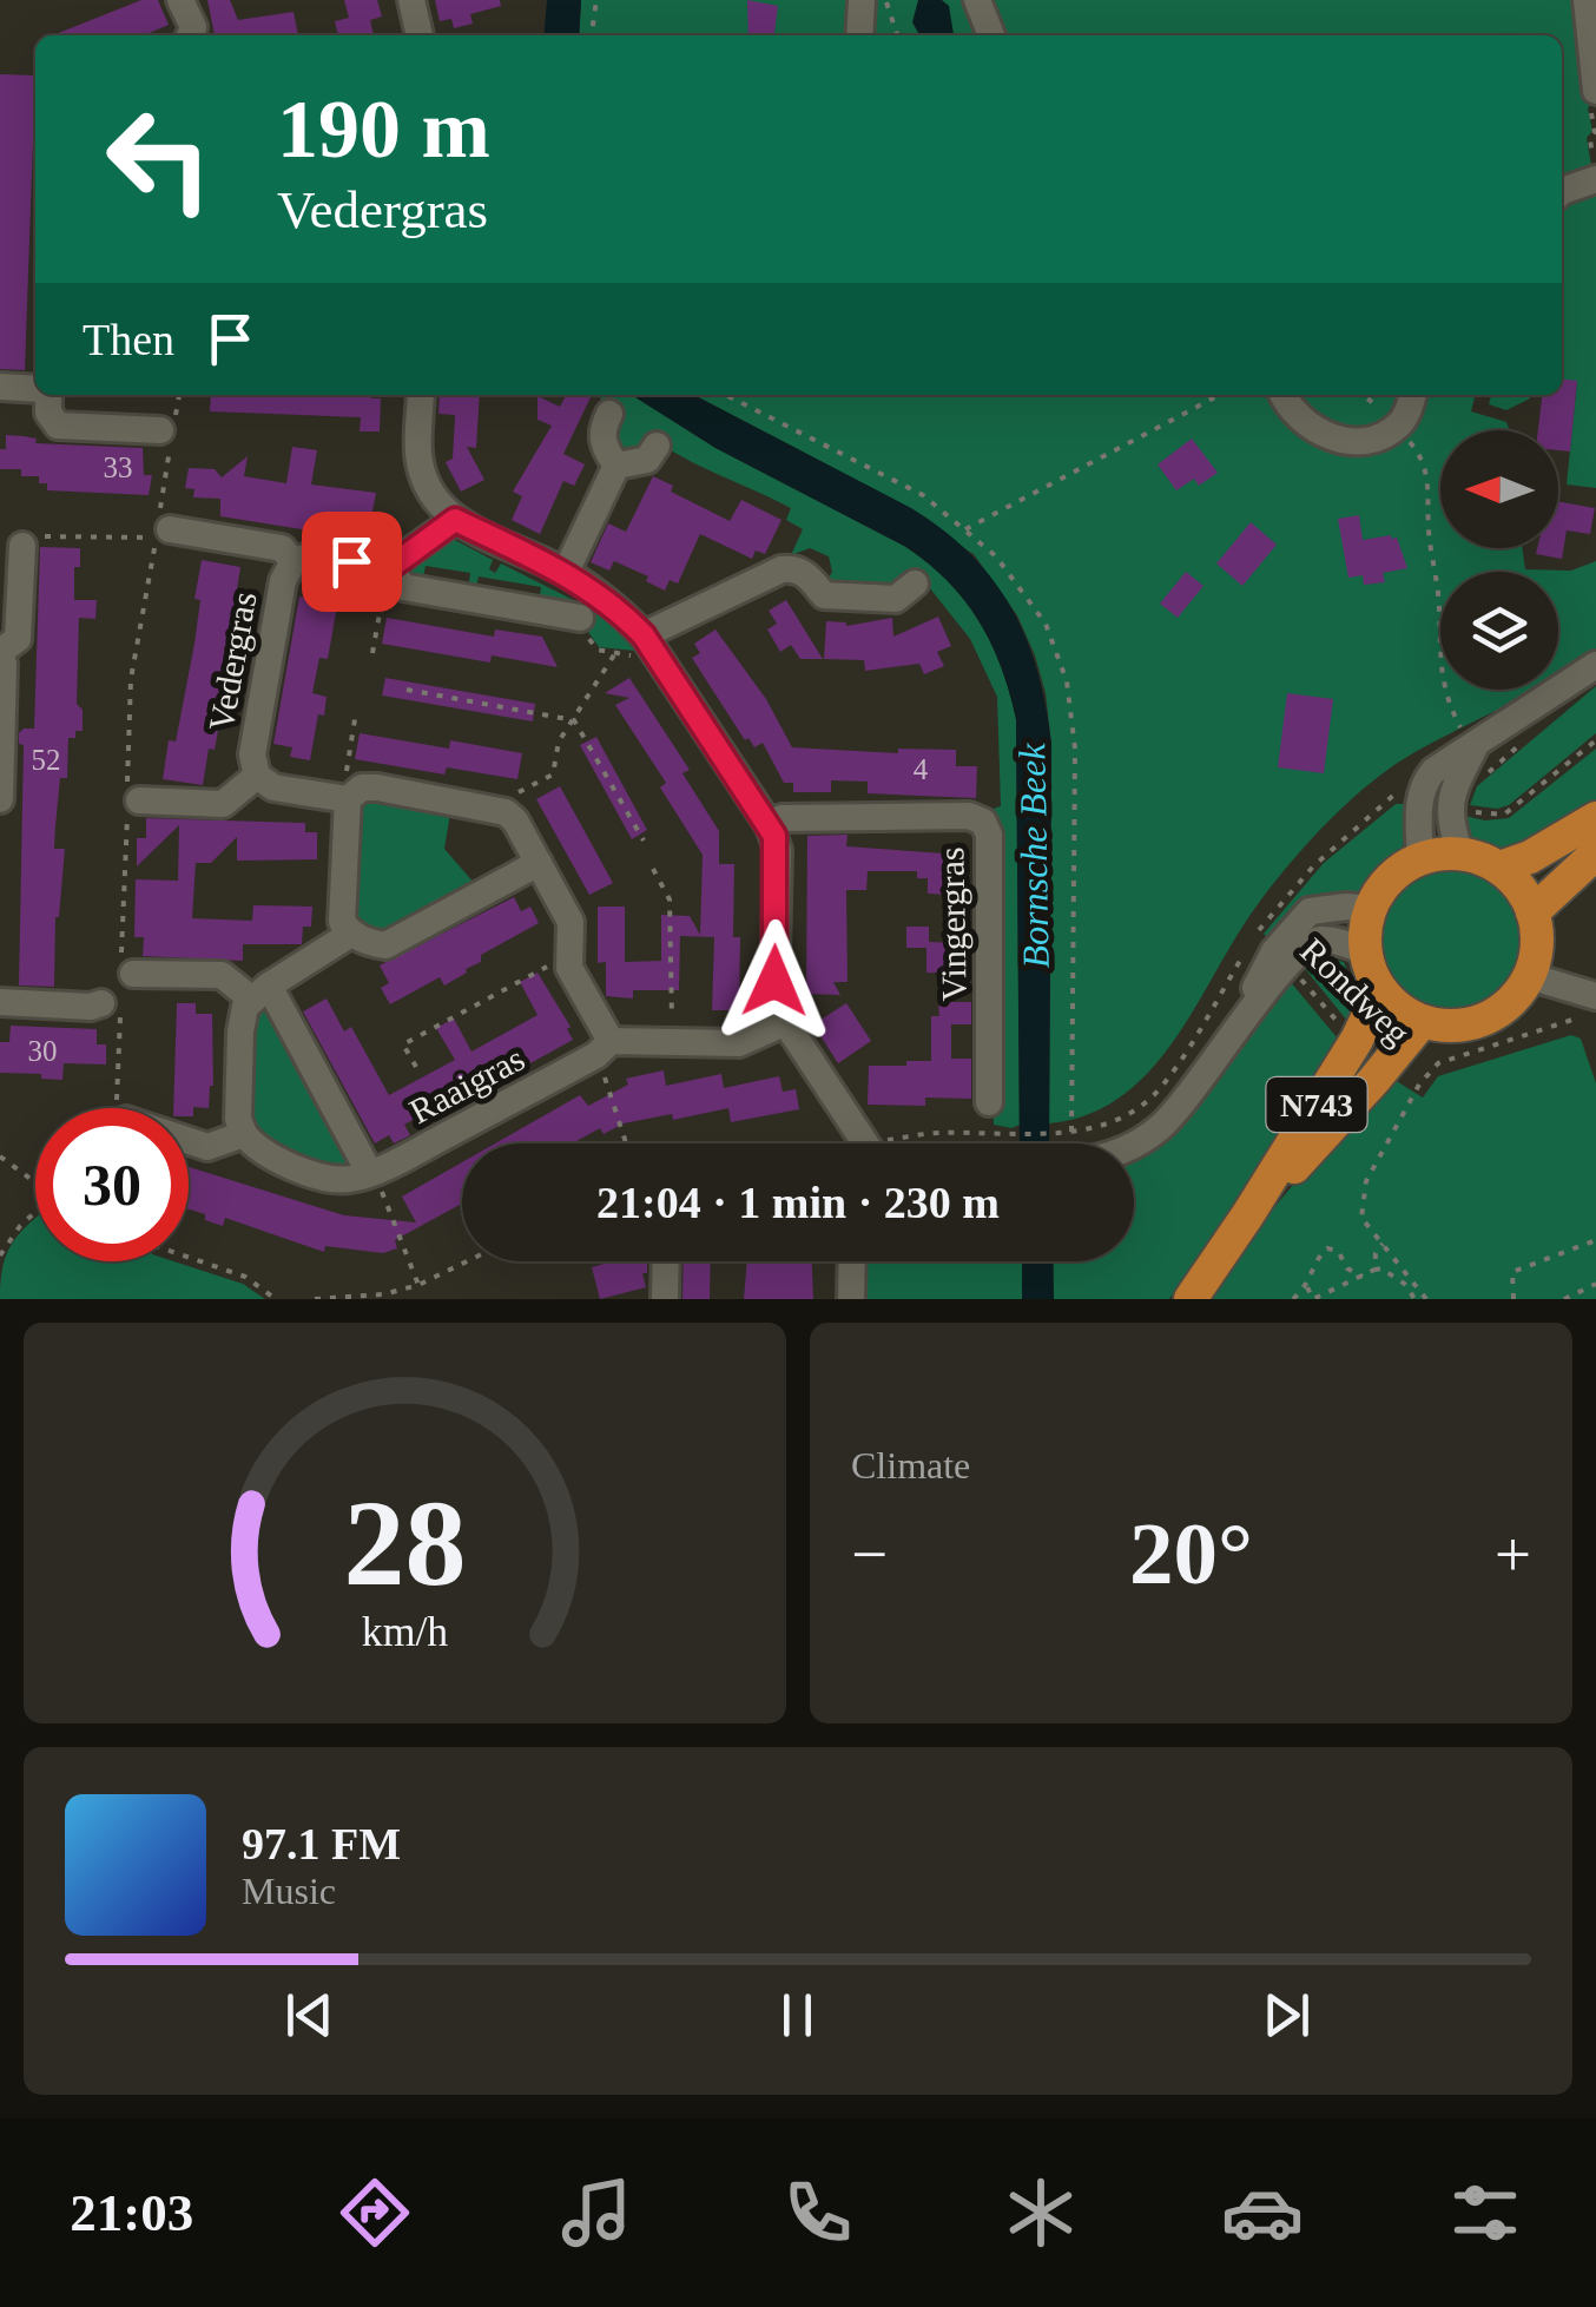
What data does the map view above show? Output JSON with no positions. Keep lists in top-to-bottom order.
{
  "streets": {
    "main road": ["N743"],
    "street": ["Vedergras", "Vingergras", "Raaigras"],
    "path": ["Rondweg"]
  },
  "crossings": [
    ["Rondweg", "N743"]
  ],
  "water": ["Bornsche Beek"],
  "house_numbers": [
    "33",
    "52",
    "4",
    "30"
  ],
  "north": "left",
  "page": {
    "turn": ["190 m", "Vedergras"],
    "then": "Then",
    "limit": "30",
    "trip": "21:04 · 1 min · 230 m",
    "tile": "Climate",
    "heat": ["−", "20°", "+"],
    "song": ["97.1 FM", "Music"],
    "tabs": "21:03",
    "gauge": ["28", "km/h"]
  }
}
